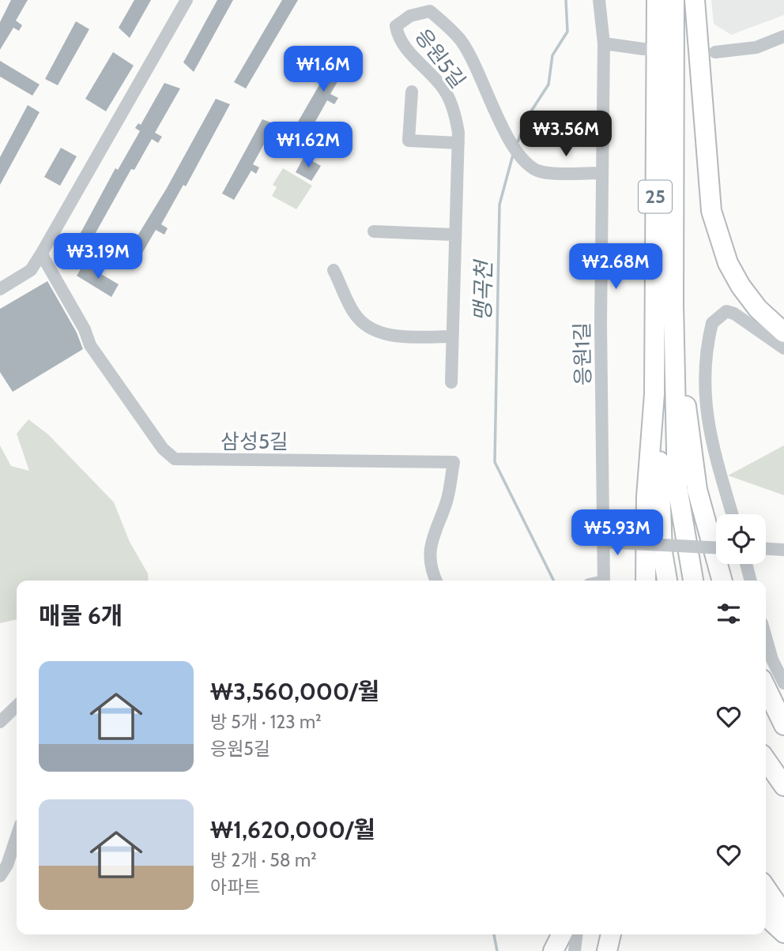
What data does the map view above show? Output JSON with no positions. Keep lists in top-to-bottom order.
{
  "streets": {
    "highway": ["25"],
    "street": ["응원5길", "응원1길", "삼성5길"]
  },
  "crossings": [
    ["응원5길", "응원1길"]
  ],
  "water": ["맹곡천"],
  "page": {
    "price": [
      "₩1.6M",
      "₩3.56M",
      "₩1.62M",
      "₩3.19M",
      "₩2.68M",
      "₩5.93M"
    ],
    "heading": "매물 6개",
    "list": [
      {
        "name": "₩3,560,000/월",
        "note": "방 5개 · 123 m² · 응원5길"
      },
      {
        "name": "₩1,620,000/월",
        "note": "방 2개 · 58 m² · 아파트"
      }
    ]
  }
}
